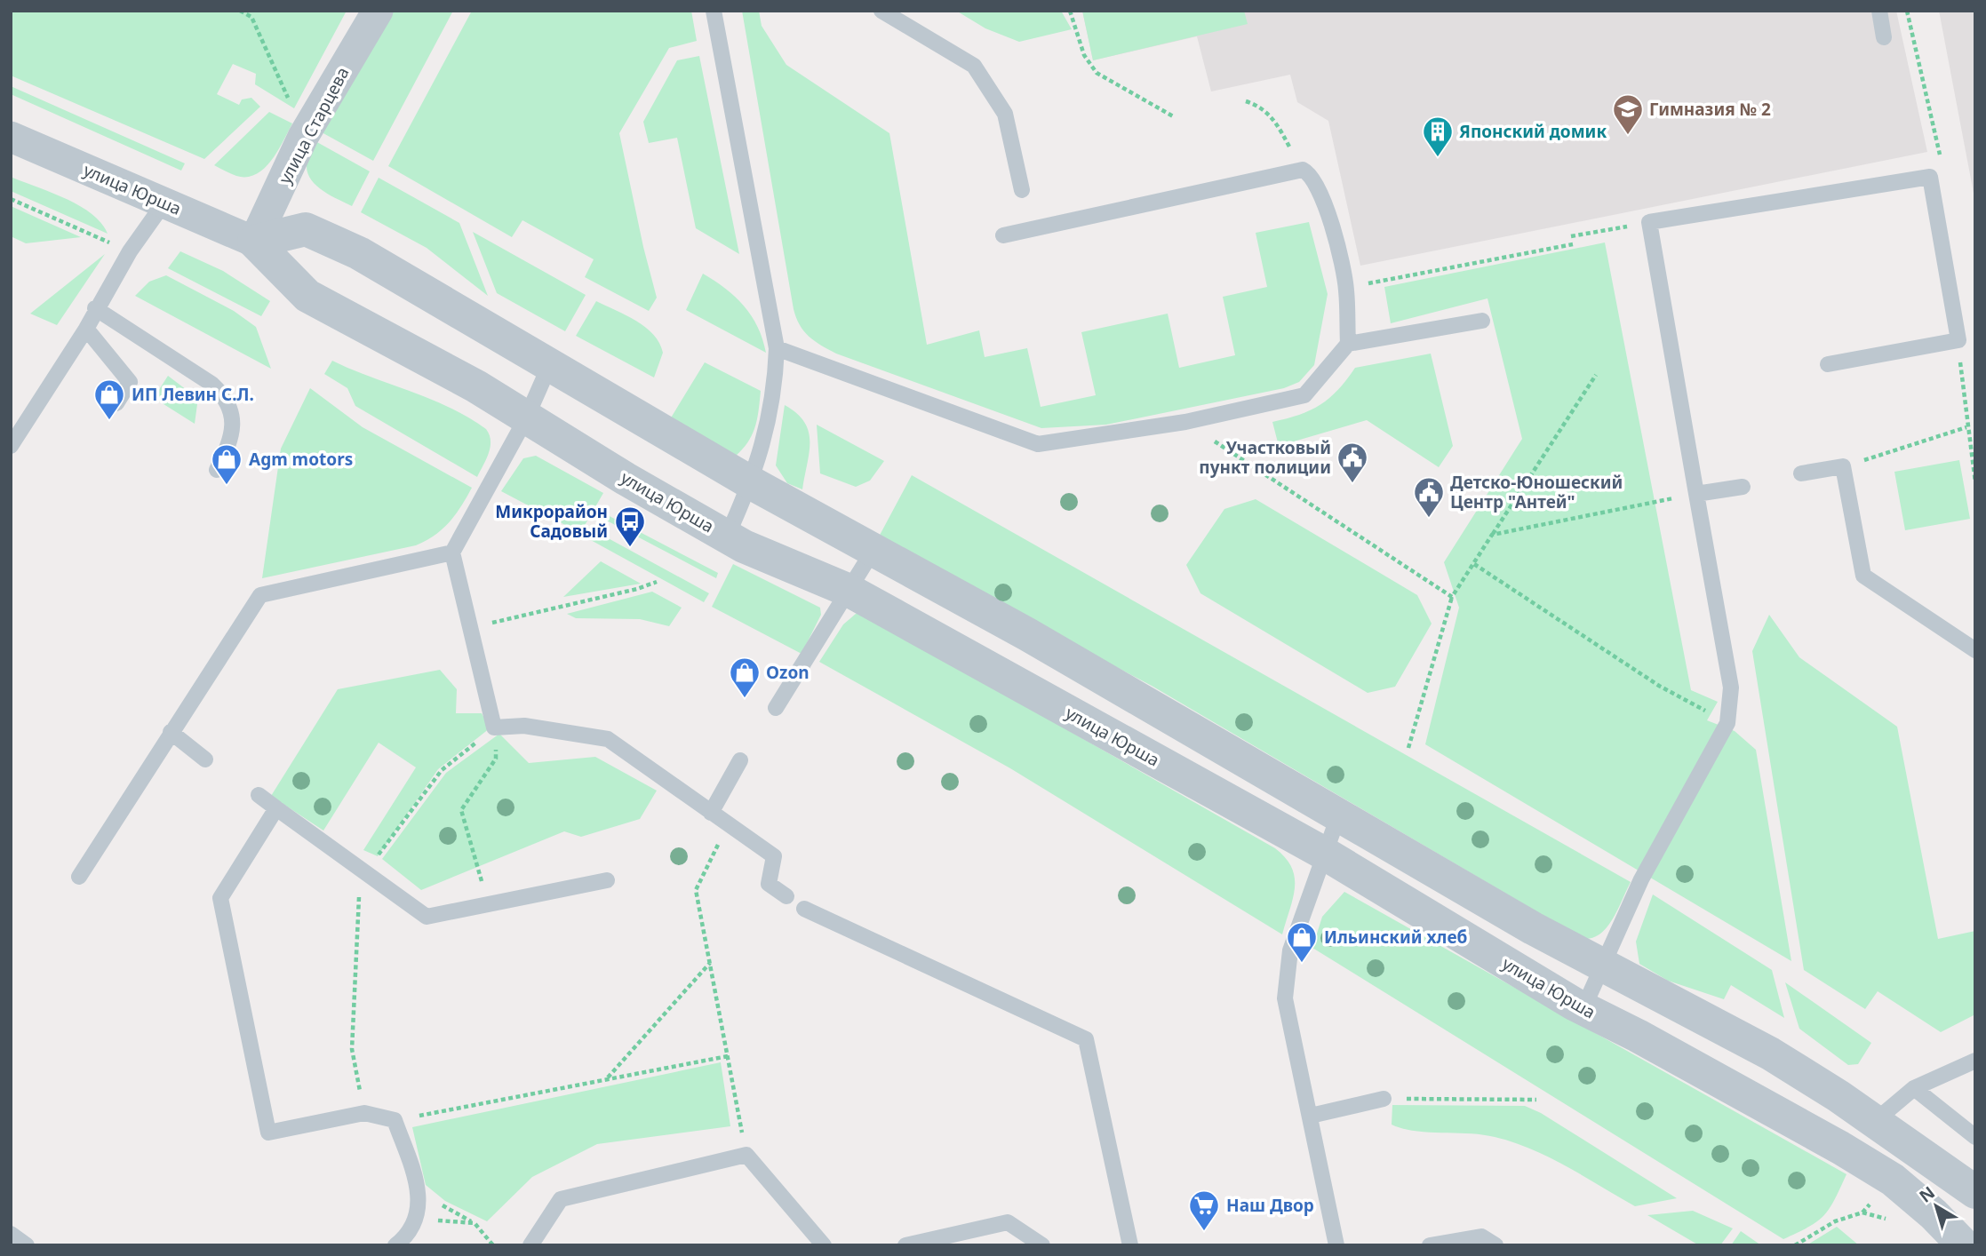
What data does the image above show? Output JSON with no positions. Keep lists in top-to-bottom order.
{
  "streets": {
    "street": ["улица Старцева", "улица Юрша"]
  },
  "crossings": [
    ["улица Старцева", "улица Юрша"]
  ],
  "places": {
    "school or university": ["Гимназия № 2"],
    "building": ["Японский домик"],
    "shop": [
      "ИП Левин С.Л.",
      "Agm motors",
      "Ozon",
      "Ильинский хлеб"
    ],
    "public building": ["Участковый пункт полиции", "Детско-Юношеский Центр \"Антей\""],
    "bus stop": ["Микрорайон Садовый"],
    "supermarket": ["Наш Двор"]
  },
  "north": "top left"
}
